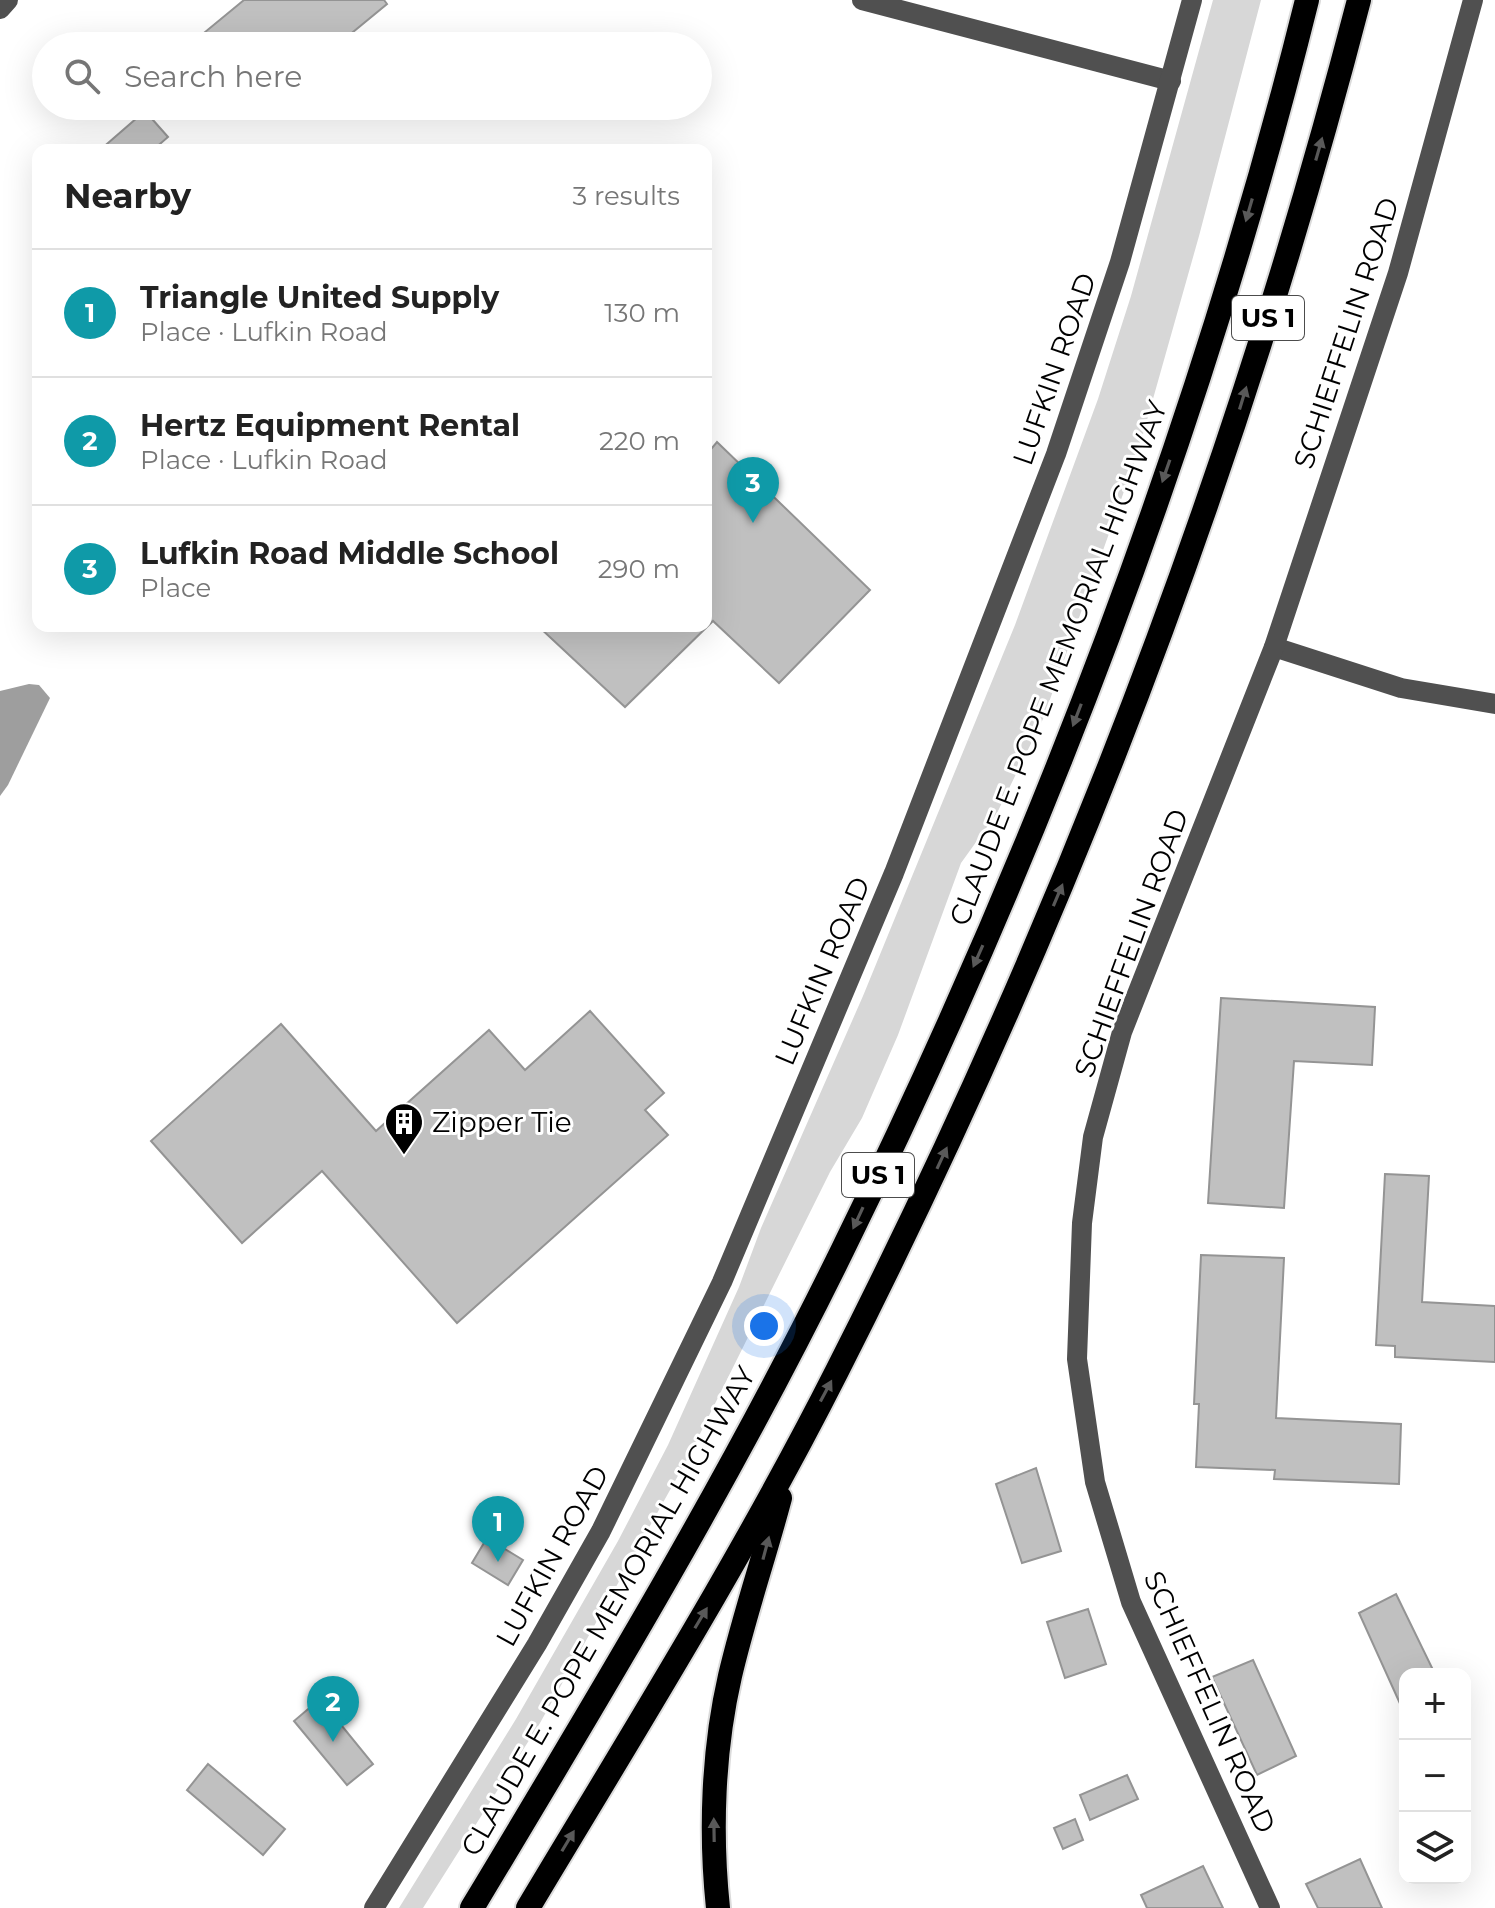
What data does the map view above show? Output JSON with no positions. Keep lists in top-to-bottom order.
{
  "streets": {
    "highway": ["US 1", "CLAUDE E. POPE MEMORIAL HIGHWAY"],
    "street": ["SCHIEFFELIN ROAD", "LUFKIN ROAD"]
  },
  "places": {
    "building": ["Zipper Tie"]
  },
  "page": {
    "search": "Search here",
    "heading": ["Nearby", "3 results"],
    "list": [
      {
        "mark": "1",
        "name": "Triangle United Supply",
        "note": "Place · Lufkin Road",
        "value": "130 m"
      },
      {
        "mark": "2",
        "name": "Hertz Equipment Rental",
        "note": "Place · Lufkin Road",
        "value": "220 m"
      },
      {
        "mark": "3",
        "name": "Lufkin Road Middle School",
        "note": "Place",
        "value": "290 m"
      }
    ],
    "pins": ["3", "1", "2"],
    "map_buttons": ["+", "−"]
  }
}
